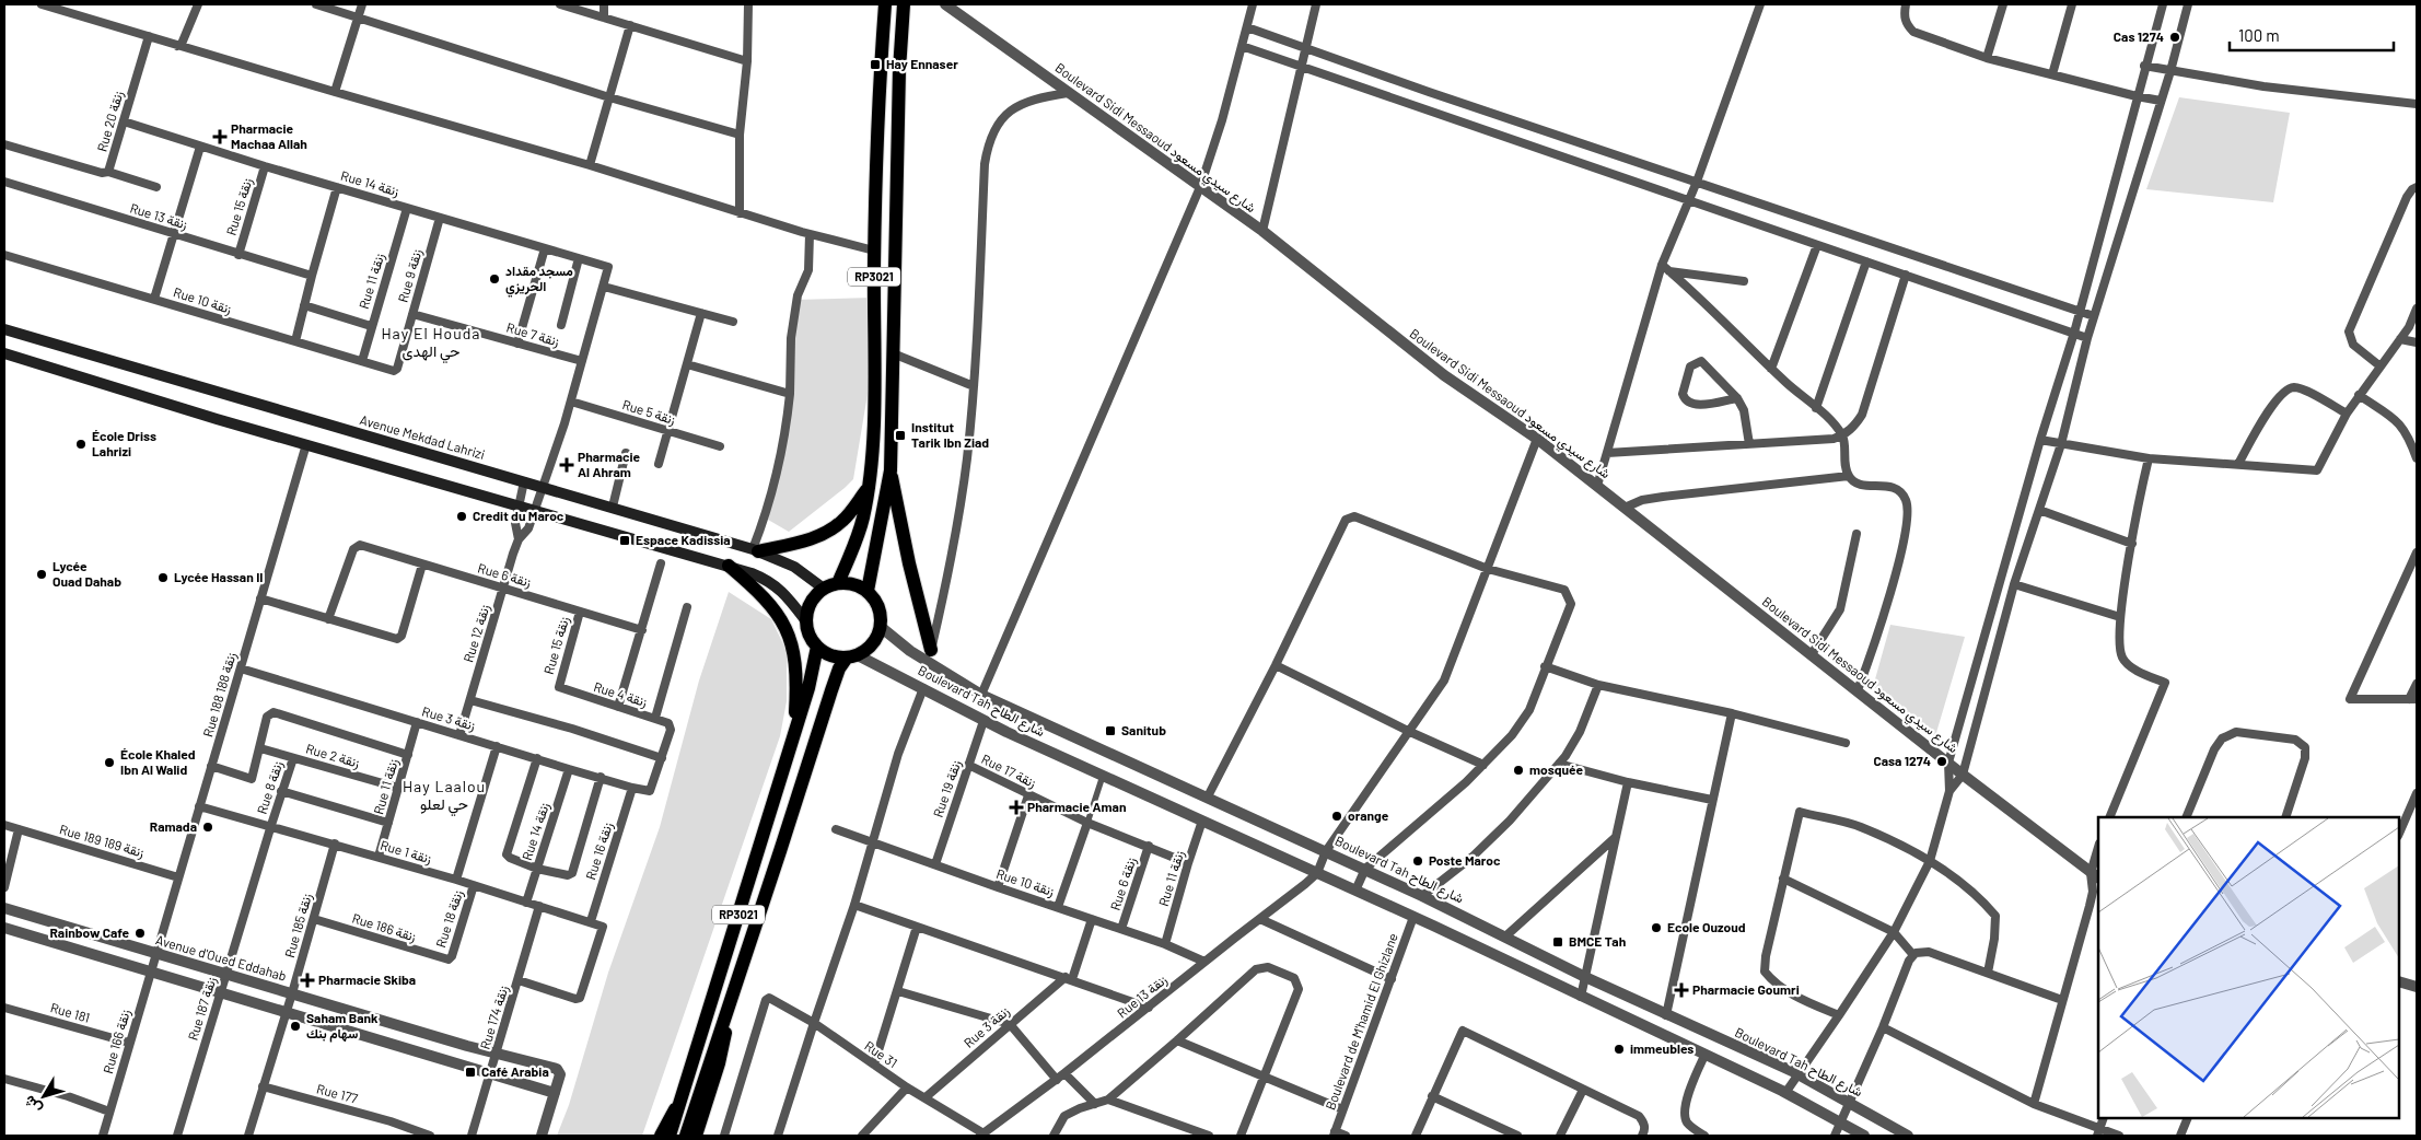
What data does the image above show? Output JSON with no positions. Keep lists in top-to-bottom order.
{
  "streets": {
    "main road": ["RP3021", "Avenue Mekdad Lahrizi"],
    "street": [
      "Rue 20 زنقة",
      "Boulevard Sidi Messaoud شارع سيدي مسعود",
      "Rue 14 زنقة",
      "Rue 15 زنقة",
      "Rue 13 زنقة",
      "Rue 9 زنقة",
      "Rue 11 زنقة",
      "Rue 10 زنقة",
      "Rue 7 زنقة",
      "Rue 5 زنقة",
      "Rue 6 زنقة",
      "Rue 12 زنقة",
      "Rue 188 زنقة 188",
      "Rue 4 زنقة",
      "Boulevard Tah شارع الطاح",
      "Rue 3 زنقة",
      "Rue 2 زنقة",
      "Rue 17 زنقة",
      "Rue 8 زنقة",
      "Rue 19 زنقة",
      "Rue 189 زنقة 189",
      "Rue 16 زنقة",
      "Rue 1 زنقة",
      "Rue 18 زنقة",
      "Rue 185 زنقة",
      "Rue 186 زنقة",
      "Avenue d'Oued Eddahab",
      "Rue 187 زنقة",
      "Rue 181",
      "Rue 174 زنقة",
      "Boulevard de M'hamid El Ghizlane",
      "Rue 166 زنقة",
      "Rue 31",
      "Rue 177"
    ]
  },
  "crossings": [
    ["Rue 20 زنقة", "Rue 14 زنقة"],
    ["Rue 14 زنقة", "Rue 15 زنقة"],
    ["Rue 14 زنقة", "Rue 9 زنقة"],
    ["Rue 14 زنقة", "Rue 11 زنقة"],
    ["Rue 14 زنقة", "Rue 3 زنقة"],
    ["Rue 14 زنقة", "Rue 1 زنقة"],
    ["Rue 15 زنقة", "Rue 13 زنقة"],
    ["Rue 15 زنقة", "Rue 6 زنقة"],
    ["Rue 15 زنقة", "Rue 4 زنقة"],
    ["Rue 13 زنقة", "Rue 10 زنقة"],
    ["Rue 13 زنقة", "Boulevard Tah شارع الطاح"],
    ["Rue 13 زنقة", "Rue 31"],
    ["Rue 9 زنقة", "Rue 10 زنقة"],
    ["Rue 9 زنقة", "Rue 7 زنقة"],
    ["RP3021", "Avenue Mekdad Lahrizi"],
    ["RP3021", "Boulevard Tah شارع الطاح"],
    ["Rue 11 زنقة", "Rue 10 زنقة"],
    ["Rue 11 زنقة", "Boulevard Tah شارع الطاح"],
    ["Rue 11 زنقة", "Rue 3 زنقة"],
    ["Rue 11 زنقة", "Rue 2 زنقة"],
    ["Rue 11 زنقة", "Rue 17 زنقة"],
    ["Rue 11 زنقة", "Rue 1 زنقة"],
    ["Rue 10 زنقة", "Rue 6 زنقة"],
    ["Rue 10 زنقة", "Rue 19 زنقة"],
    ["Avenue Mekdad Lahrizi", "Rue 12 زنقة"],
    ["Avenue Mekdad Lahrizi", "Boulevard Tah شارع الطاح"],
    ["Rue 6 زنقة", "Rue 12 زنقة"],
    ["Rue 6 زنقة", "Rue 17 زنقة"],
    ["Rue 12 زنقة", "Rue 3 زنقة"],
    ["Rue 188 زنقة 188", "Rue 3 زنقة"],
    ["Rue 188 زنقة 188", "Rue 189 زنقة 189"],
    ["Rue 188 زنقة 188", "Rue 1 زنقة"],
    ["Rue 188 زنقة 188", "Avenue d'Oued Eddahab"],
    ["Rue 188 زنقة 188", "Rue 166 زنقة"],
    ["Rue 4 زنقة", "Rue 3 زنقة"],
    ["Boulevard Tah شارع الطاح", "Rue 19 زنقة"],
    ["Boulevard Tah شارع الطاح", "Boulevard de M'hamid El Ghizlane"],
    ["Rue 3 زنقة", "Rue 16 زنقة"],
    ["Rue 3 زنقة", "Rue 31"],
    ["Rue 2 زنقة", "Rue 8 زنقة"],
    ["Rue 17 زنقة", "Rue 19 زنقة"],
    ["Rue 8 زنقة", "Rue 1 زنقة"],
    ["Rue 8 زنقة", "Rue 187 زنقة"],
    ["Rue 16 زنقة", "Rue 1 زنقة"],
    ["Rue 1 زنقة", "Rue 18 زنقة"],
    ["Rue 1 زنقة", "Rue 185 زنقة"],
    ["Rue 1 زنقة", "Rue 187 زنقة"],
    ["Rue 1 زنقة", "Rue 174 زنقة"],
    ["Rue 18 زنقة", "Rue 186 زنقة"],
    ["Rue 185 زنقة", "Rue 186 زنقة"],
    ["Rue 185 زنقة", "Avenue d'Oued Eddahab"],
    ["Rue 185 زنقة", "Rue 177"],
    ["Avenue d'Oued Eddahab", "Rue 187 زنقة"],
    ["Avenue d'Oued Eddahab", "Rue 174 زنقة"],
    ["Avenue d'Oued Eddahab", "Rue 166 زنقة"],
    ["Rue 181", "Rue 166 زنقة"]
  ],
  "districts": ["Hay El Houda حي الهدى", "Hay Laalou حي لعلو"],
  "places": {
    "other": [
      "Cas 1274",
      "مسجد مقداد الحريزي",
      "École Driss Lahrizi",
      "Credit du Maroc",
      "Lycée Ouad Dahab",
      "Lycée Hassan II",
      "Casa 1274",
      "École Khaled Ibn Al Walid",
      "mosquée",
      "orange",
      "Ramada",
      "Poste Maroc",
      "Ecole Ouzoud",
      "Rainbow Cafe",
      "Saham Bank سهام بنك",
      "immeubles"
    ],
    "transit": [
      "Hay Ennaser",
      "Institut Tarik Ibn Ziad",
      "Espace Kadissia",
      "Sanitub",
      "BMCE Tah",
      "Café Arabia"
    ],
    "health": [
      "Pharmacie Machaa Allah",
      "Pharmacie Al Ahram",
      "Pharmacie Aman",
      "Pharmacie Skiba",
      "Pharmacie Goumri"
    ]
  },
  "scale_bar": "100 m",
  "north": "bottom left"
}
